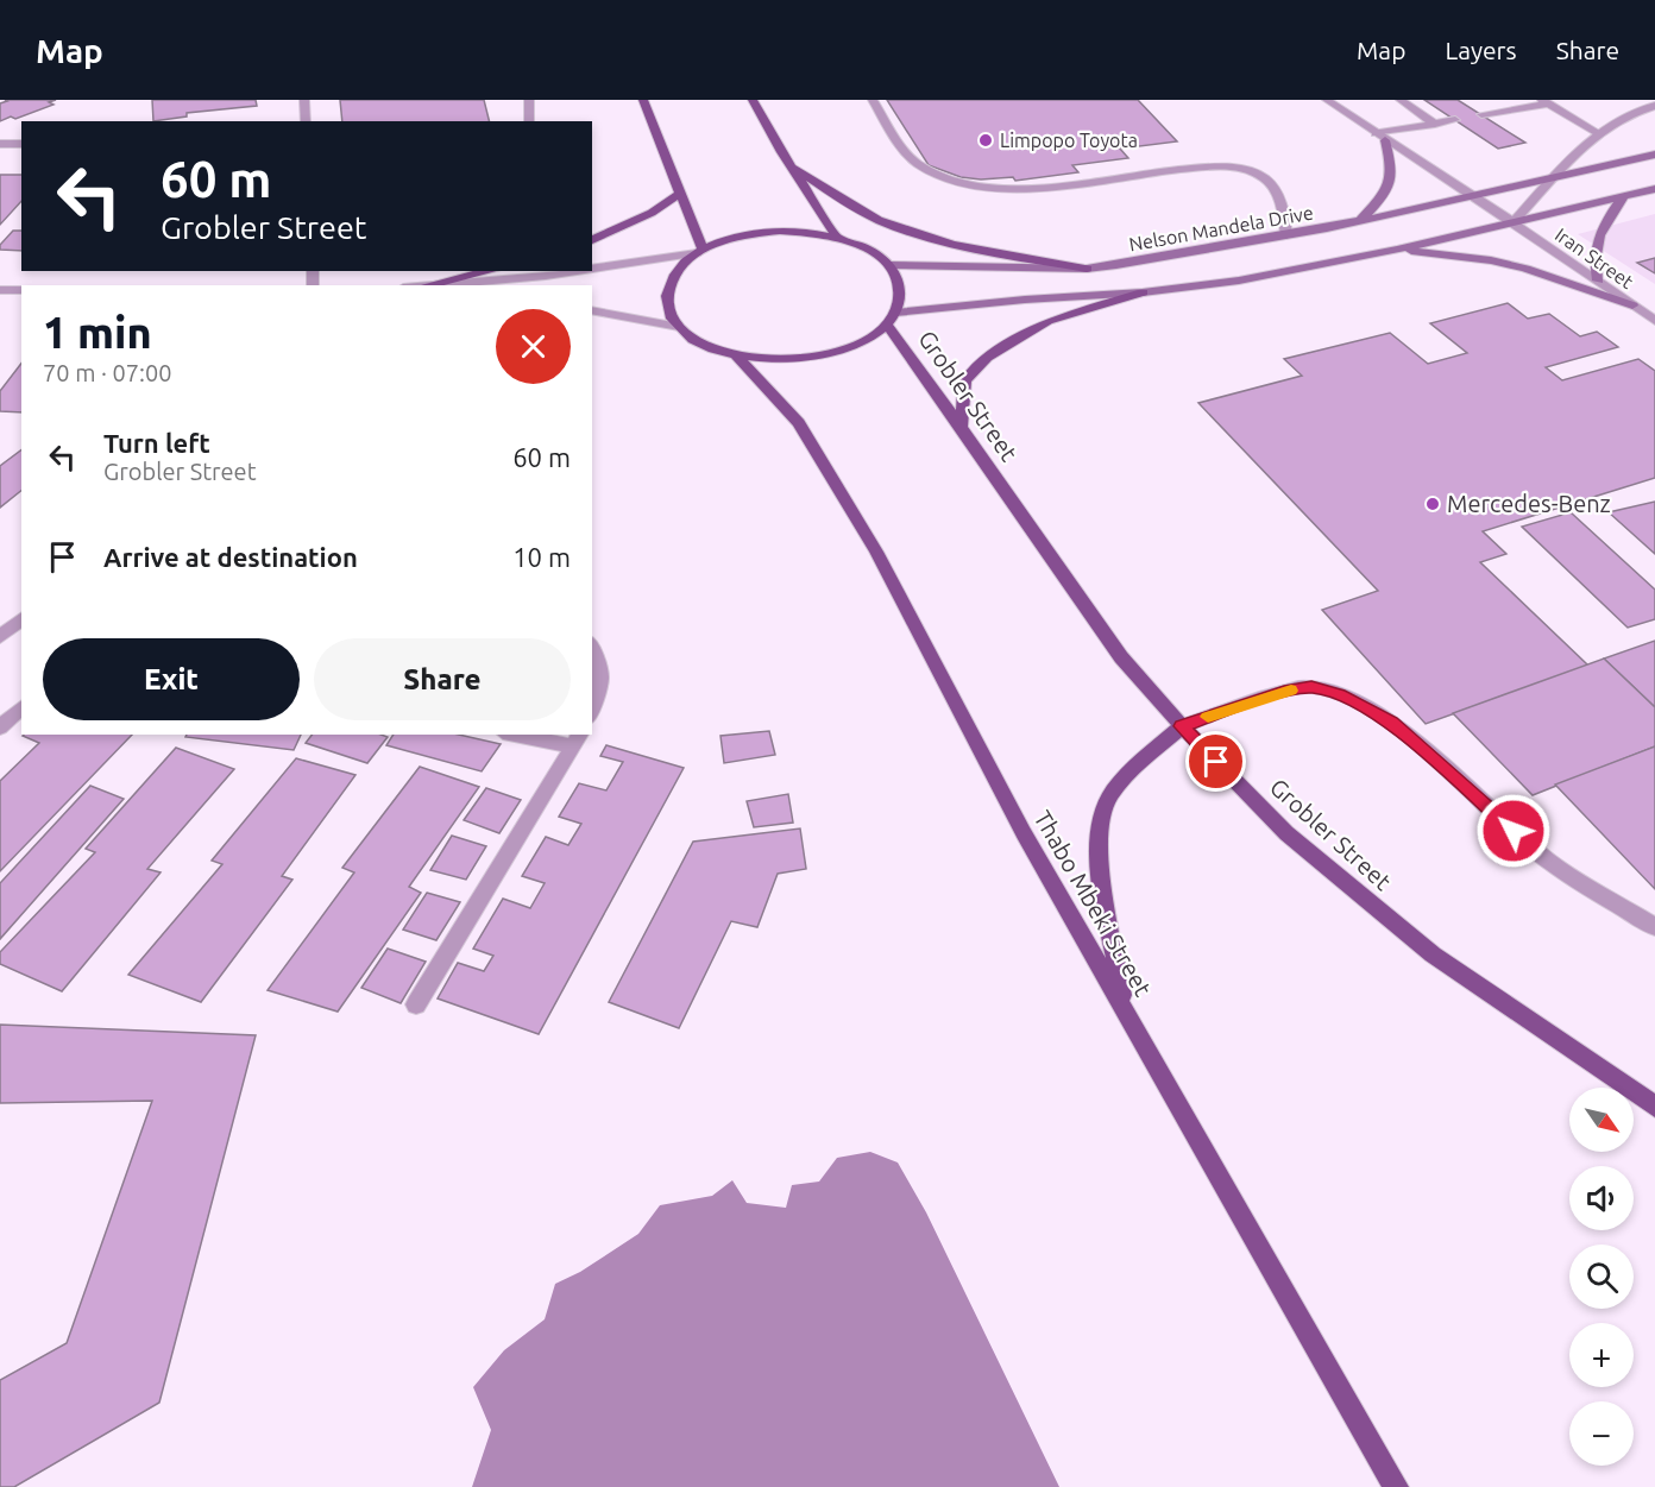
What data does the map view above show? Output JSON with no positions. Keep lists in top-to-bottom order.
{
  "streets": {
    "main road": ["Nelson Mandela Drive", "Grobler Street", "Thabo Mbeki Street"],
    "street": ["Iran Street"]
  },
  "crossings": [
    ["Nelson Mandela Drive", "Iran Street"],
    ["Nelson Mandela Drive", "Grobler Street"],
    ["Nelson Mandela Drive", "Thabo Mbeki Street"],
    ["Grobler Street", "Thabo Mbeki Street"]
  ],
  "places": ["Limpopo Toyota", "Mercedes-Benz"],
  "north": "bottom right",
  "page": {
    "header": "Map",
    "nav": ["Map", "Layers", "Share"],
    "turn": ["60 m", "Grobler Street"],
    "heading": ["1 min", "70 m · 07:00"],
    "list": [
      {
        "name": "Turn left",
        "note": "Grobler Street",
        "value": "60 m"
      },
      {
        "name": "Arrive at destination",
        "value": "10 m"
      }
    ],
    "buttons": ["Exit", "Share"],
    "map_buttons": ["+", "−"]
  }
}
